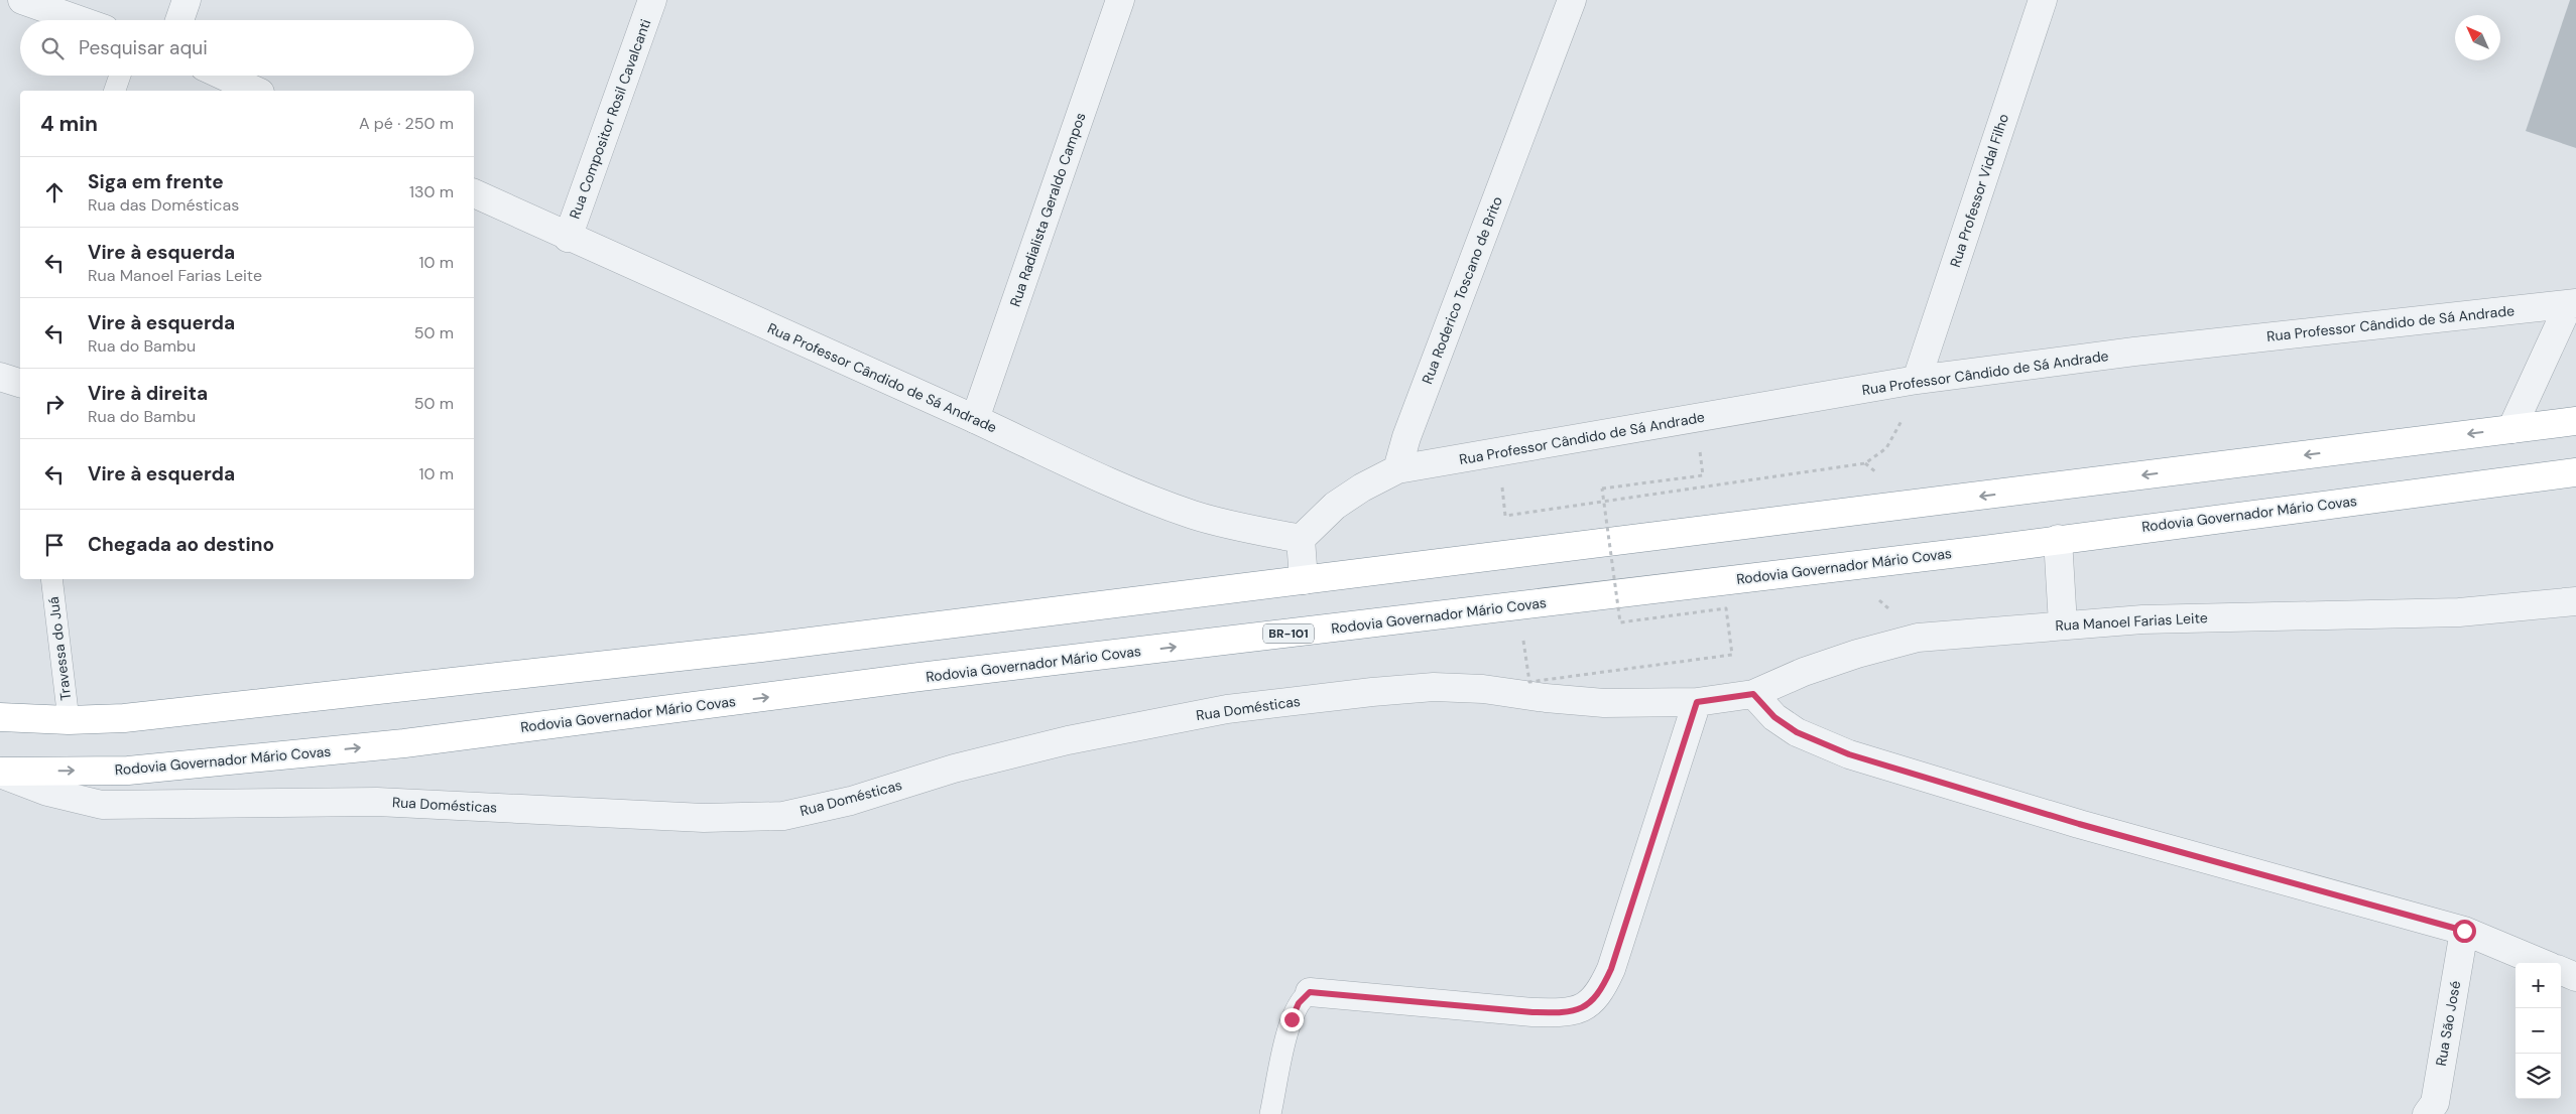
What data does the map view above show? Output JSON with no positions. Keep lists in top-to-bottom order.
{
  "streets": {
    "highway": ["Rodovia Governador Mário Covas", "BR-101"],
    "street": [
      "Rua Compositor Rosil Cavalcanti",
      "Rua Professor Vidal Filho",
      "Rua Radialista Geraldo Campos",
      "Rua Roderico Toscano de Brito",
      "Rua Professor Cândido de Sá Andrade",
      "Rua Manoel Farias Leite",
      "Rua Domésticas",
      "Rua São José"
    ],
    "lane": ["Travessa do Juá"]
  },
  "crossings": [
    ["Rua Compositor Rosil Cavalcanti", "Rua Professor Cândido de Sá Andrade"],
    ["Rua Professor Vidal Filho", "Rua Professor Cândido de Sá Andrade"],
    ["Rua Radialista Geraldo Campos", "Rua Professor Cândido de Sá Andrade"],
    ["Rua Roderico Toscano de Brito", "Rua Professor Cândido de Sá Andrade"],
    ["Rodovia Governador Mário Covas", "Rua Domésticas"],
    ["Rua Manoel Farias Leite", "Rua Domésticas"]
  ],
  "north": "top left",
  "page": {
    "search": "Pesquisar aqui",
    "heading": ["4 min", "A pé · 250 m"],
    "list": [
      ["Siga em frente", "Rua das Domésticas", "130 m"],
      ["Vire à esquerda", "Rua Manoel Farias Leite", "10 m"],
      ["Vire à esquerda", "Rua do Bambu", "50 m"],
      ["Vire à direita", "Rua do Bambu", "50 m"],
      ["Vire à esquerda", "10 m"],
      "Chegada ao destino"
    ],
    "map_buttons": ["+", "−"]
  }
}
